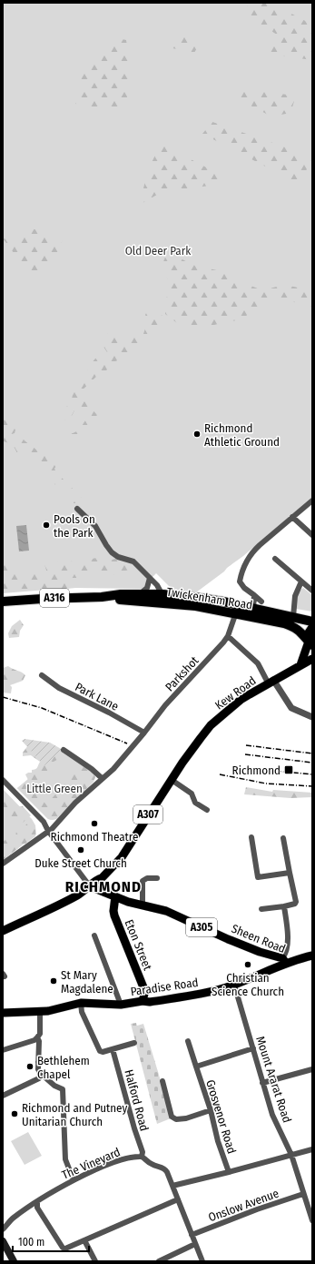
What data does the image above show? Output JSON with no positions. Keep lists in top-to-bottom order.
{
  "streets": {
    "highway": ["A316", "Twickenham Road"],
    "main road": [
      "Kew Road",
      "A307",
      "A305",
      "Sheen Road",
      "Eton Street",
      "Paradise Road"
    ],
    "street": [
      "Parkshot",
      "Park Lane",
      "Mount Ararat Road",
      "Halford Road",
      "Grosvenor Road",
      "The Vineyard",
      "Onslow Avenue"
    ]
  },
  "crossings": [
    ["Twickenham Road", "Parkshot"],
    ["Parkshot", "Park Lane"],
    ["Kew Road", "A307"],
    ["Sheen Road", "Eton Street"],
    ["Sheen Road", "Paradise Road"],
    ["Eton Street", "Paradise Road"],
    ["Paradise Road", "Mount Ararat Road"],
    ["Mount Ararat Road", "Grosvenor Road"],
    ["Mount Ararat Road", "Onslow Avenue"],
    ["Halford Road", "The Vineyard"]
  ],
  "districts": ["RICHMOND"],
  "parks": ["Old Deer Park", "Little Green"],
  "places": {
    "other": [
      "Richmond Athletic Ground",
      "Pools on the Park",
      "Richmond Theatre",
      "Duke Street Church",
      "Christian Science Church",
      "St Mary Magdalene",
      "Bethlehem Chapel",
      "Richmond and Putney Unitarian Church"
    ],
    "transit": ["Richmond"]
  },
  "scale_bar": "100 m"
}
